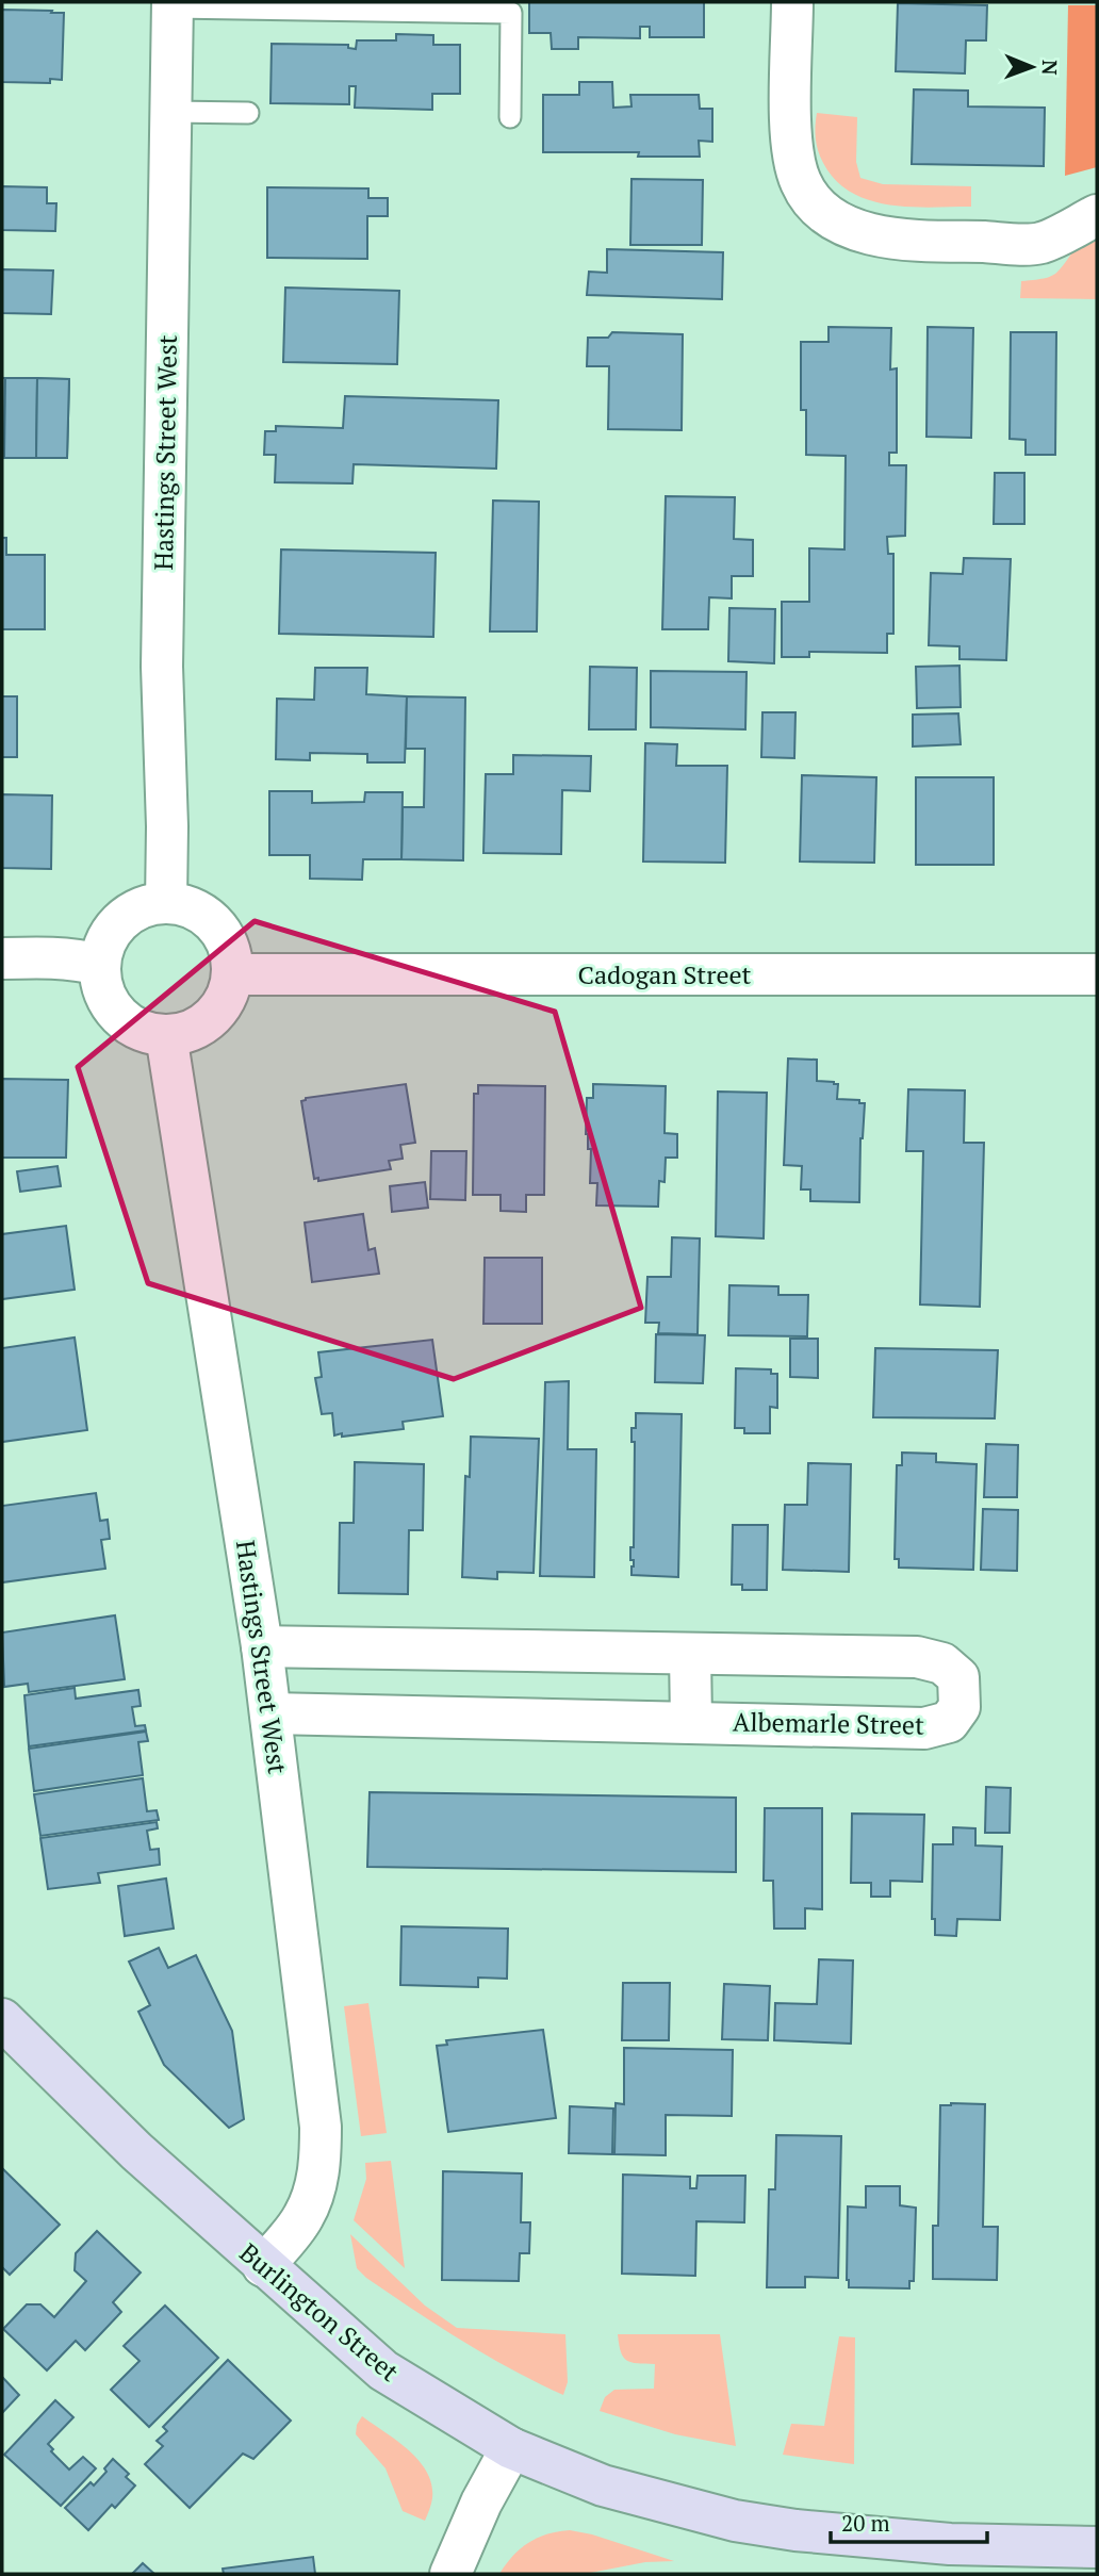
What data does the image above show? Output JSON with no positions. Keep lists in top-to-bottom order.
{
  "streets": {
    "main road": ["Burlington Street"],
    "street": ["Hastings Street West", "Cadogan Street", "Albemarle Street"]
  },
  "crossings": [
    ["Hastings Street West", "Cadogan Street"],
    ["Hastings Street West", "Albemarle Street"],
    ["Hastings Street West", "Burlington Street"]
  ],
  "scale_bar": "20 m",
  "north": "right"
}
